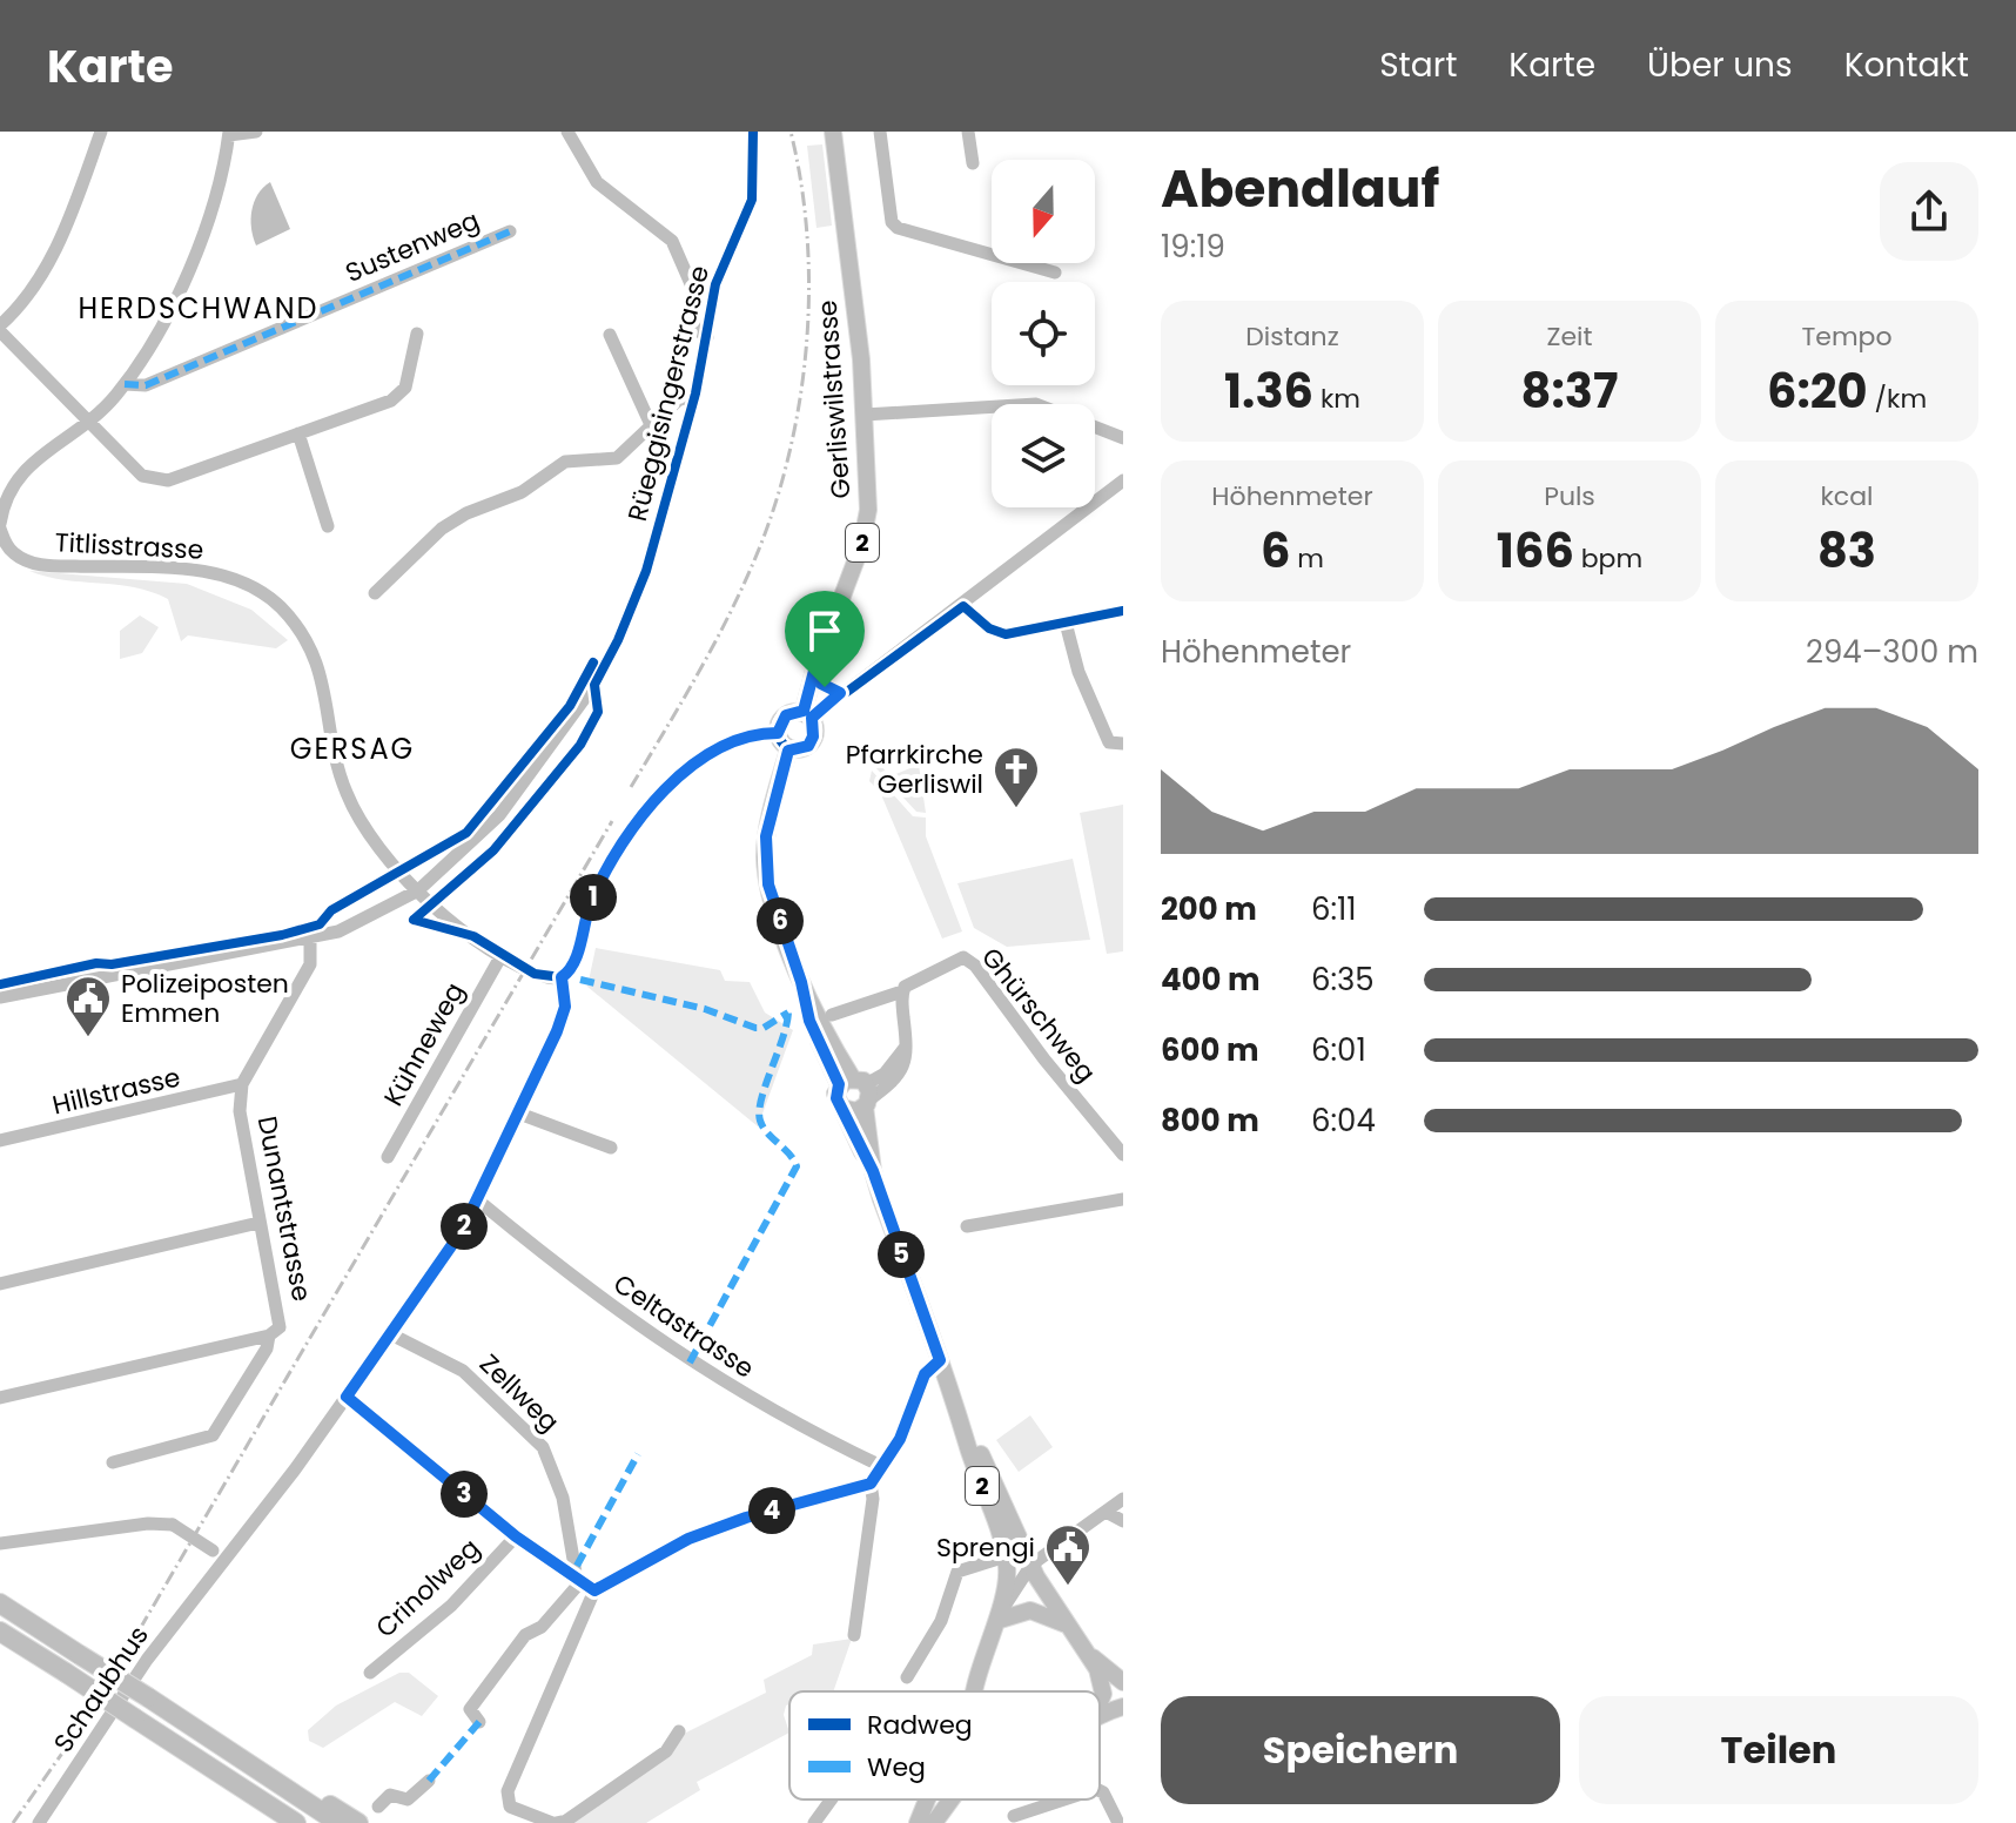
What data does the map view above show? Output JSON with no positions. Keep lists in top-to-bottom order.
{
  "streets": {
    "main road": ["Gerliswilstrasse", "2"],
    "street": [
      "Sustenweg",
      "Rüeggisingerstrasse",
      "Titlisstrasse",
      "Ghürschweg",
      "Kühneweg",
      "Hillstrasse",
      "Dunantstrasse",
      "Celtastrasse",
      "Zellweg",
      "Crinolweg",
      "Schaubhus"
    ]
  },
  "crossings": [
    ["Sustenweg", "Titlisstrasse"],
    ["Rüeggisingerstrasse", "Titlisstrasse"],
    ["Rüeggisingerstrasse", "Dunantstrasse"],
    ["Gerliswilstrasse", "2"],
    ["Titlisstrasse", "Kühneweg"],
    ["Titlisstrasse", "Schaubhus"],
    ["Hillstrasse", "Dunantstrasse"],
    ["Celtastrasse", "Schaubhus"],
    ["Zellweg", "Schaubhus"]
  ],
  "districts": ["HERDSCHWAND", "GERSAG"],
  "places": {
    "church": ["Pfarrkirche Gerliswil"],
    "public building": ["Polizeiposten Emmen", "Sprengi"]
  },
  "legend": ["Radweg", "Weg"],
  "north": "bottom",
  "page": {
    "header": "Karte",
    "nav": [
      "Start",
      "Karte",
      "Über uns",
      "Kontakt"
    ],
    "heading": ["Abendlauf", "19:19"],
    "stats": [
      ["Distanz", "1.36 km"],
      ["Zeit", "8:37"],
      ["Tempo", "6:20 /km"],
      ["Höhenmeter", "6 m"],
      ["Puls", "166 bpm"],
      ["kcal", "83"]
    ],
    "chart": ["Höhenmeter", "294–300 m"],
    "pins": [
      "1",
      "6",
      "2",
      "5",
      "3",
      "4"
    ],
    "list": [
      {
        "name": "200 m",
        "note": "6:11"
      },
      {
        "name": "400 m",
        "note": "6:35"
      },
      {
        "name": "600 m",
        "note": "6:01"
      },
      {
        "name": "800 m",
        "note": "6:04"
      }
    ],
    "buttons": ["Speichern", "Teilen"]
  }
}
